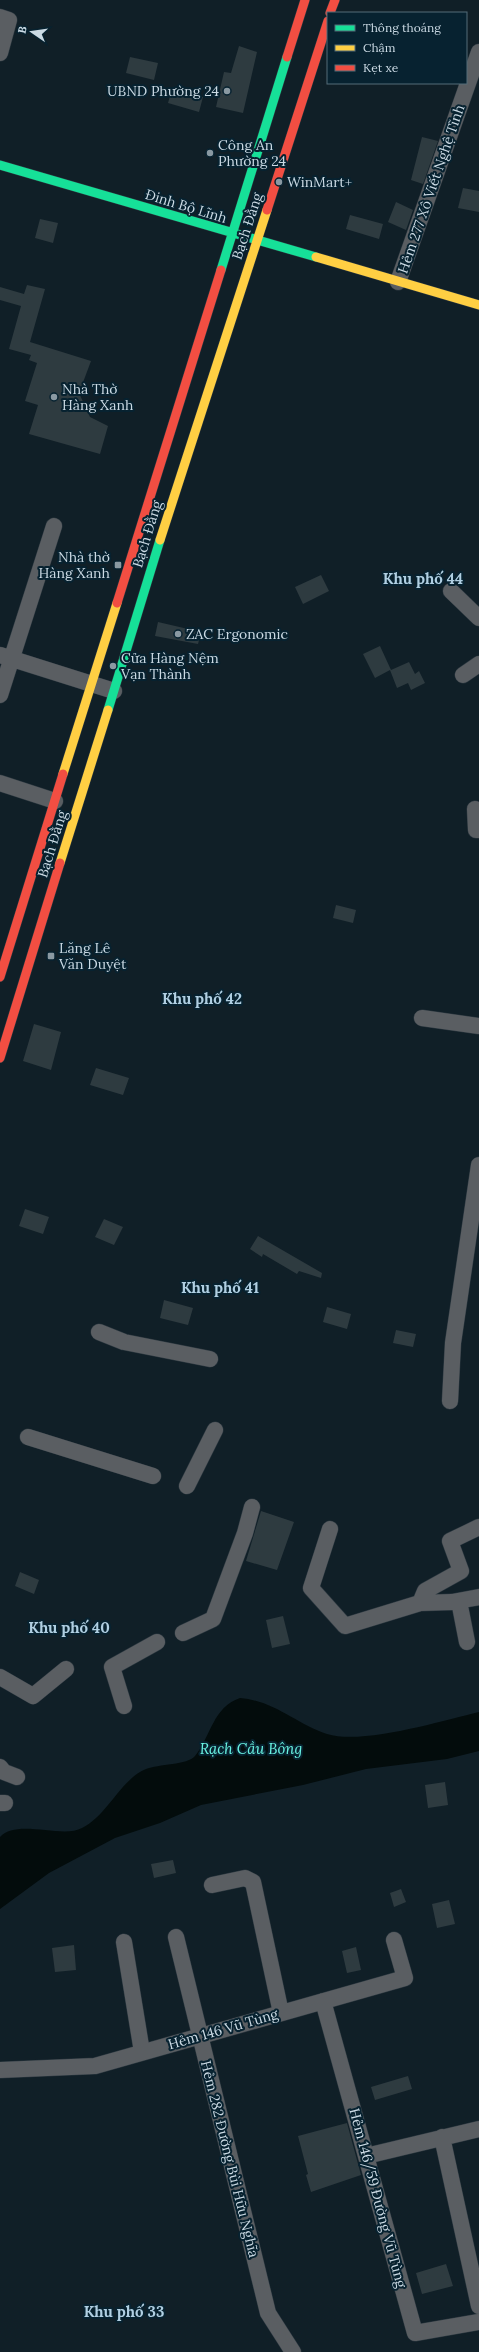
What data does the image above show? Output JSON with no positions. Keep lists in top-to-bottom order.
{
  "streets": {
    "main road": ["Đinh Bộ Lĩnh", "Bạch Đằng"],
    "street": [
      "Hẻm 277 Xô Viết Nghệ Tĩnh",
      "Hẻm 146 Vũ Tùng",
      "Hẻm 282 Đường Bùi Hữu Nghĩa",
      "Hẻm 146/59 Đường Vũ Tùng"
    ]
  },
  "crossings": [
    ["Hẻm 277 Xô Viết Nghệ Tĩnh", "Đinh Bộ Lĩnh"],
    ["Đinh Bộ Lĩnh", "Bạch Đằng"],
    ["Hẻm 146 Vũ Tùng", "Hẻm 282 Đường Bùi Hữu Nghĩa"],
    ["Hẻm 146 Vũ Tùng", "Hẻm 146/59 Đường Vũ Tùng"]
  ],
  "districts": [
    "Khu phố 44",
    "Khu phố 42",
    "Khu phố 41",
    "Khu phố 40",
    "Khu phố 33"
  ],
  "water": ["Rạch Cầu Bông"],
  "places": {
    "other": [
      "UBND Phường 24",
      "Công An Phường 24",
      "WinMart+",
      "Nhà Thờ Hàng Xanh",
      "ZAC Ergonomic",
      "Cửa Hàng Nệm Vạn Thành"
    ],
    "transit": ["Nhà thờ Hàng Xanh", "Lăng Lê Văn Duyệt"]
  },
  "legend": ["Thông thoáng", "Chậm", "Kẹt xe"],
  "north": "left"
}
